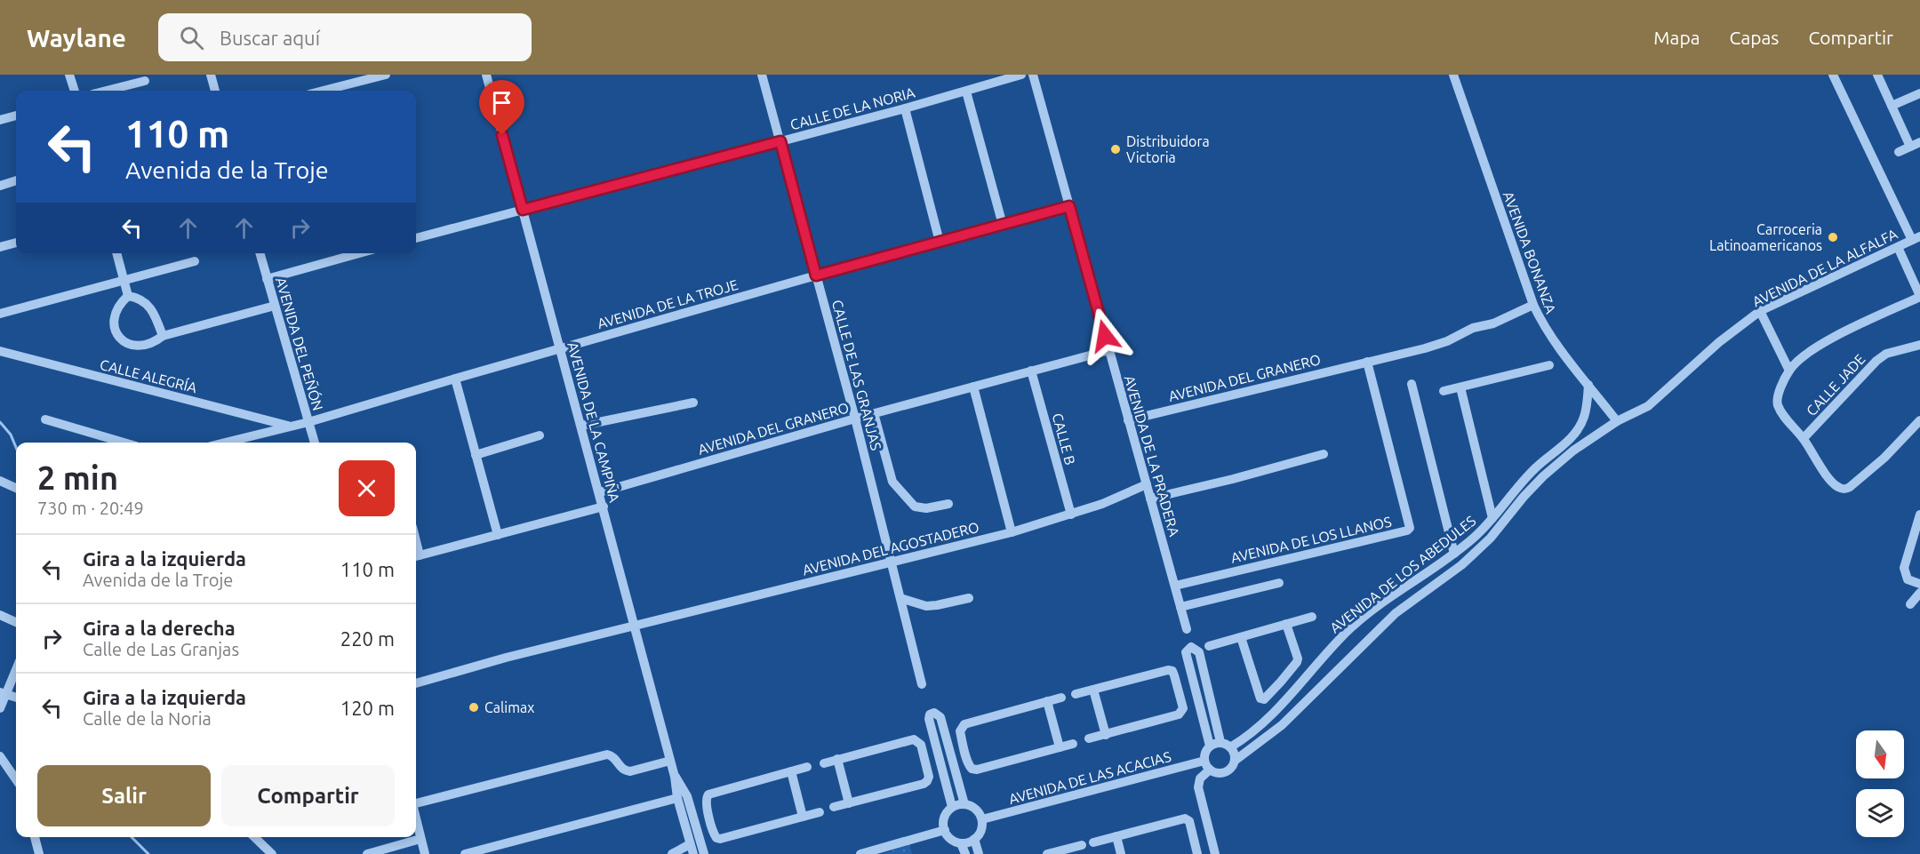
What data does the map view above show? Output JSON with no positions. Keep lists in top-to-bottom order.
{
  "streets": {
    "street": [
      "CALLE DE LA NORIA",
      "AVENIDA BONANZA",
      "AVENIDA DE LA ALFALFA",
      "AVENIDA DE LA TROJE",
      "AVENIDA DEL PEÑÓN",
      "CALLE DE LAS GRANJAS",
      "CALLE ALEGRÍA",
      "AVENIDA DEL GRANERO",
      "CALLE JADE",
      "AVENIDA DE LA CAMPIÑA",
      "CALLE B",
      "AVENIDA DE LA PRADERA",
      "AVENIDA DE LOS LLANOS",
      "AVENIDA DEL AGOSTADERO",
      "AVENIDA DE LOS ABEDULES",
      "AVENIDA DE LAS ACACIAS"
    ]
  },
  "crossings": [
    ["CALLE DE LA NORIA", "CALLE DE LAS GRANJAS"],
    ["CALLE DE LA NORIA", "AVENIDA DE LA CAMPIÑA"],
    ["AVENIDA BONANZA", "AVENIDA DE LA ALFALFA"],
    ["AVENIDA BONANZA", "AVENIDA DEL GRANERO"],
    ["AVENIDA BONANZA", "AVENIDA DE LOS ABEDULES"],
    ["AVENIDA DE LA ALFALFA", "AVENIDA DE LOS ABEDULES"],
    ["AVENIDA DE LA TROJE", "AVENIDA DEL PEÑÓN"],
    ["AVENIDA DE LA TROJE", "CALLE DE LAS GRANJAS"],
    ["AVENIDA DE LA TROJE", "CALLE ALEGRÍA"],
    ["AVENIDA DE LA TROJE", "AVENIDA DE LA CAMPIÑA"],
    ["AVENIDA DE LA TROJE", "AVENIDA DE LA PRADERA"],
    ["AVENIDA DEL PEÑÓN", "CALLE ALEGRÍA"],
    ["CALLE DE LAS GRANJAS", "AVENIDA DEL GRANERO"],
    ["CALLE DE LAS GRANJAS", "AVENIDA DEL AGOSTADERO"],
    ["AVENIDA DEL GRANERO", "AVENIDA DE LA CAMPIÑA"],
    ["AVENIDA DEL GRANERO", "CALLE B"],
    ["AVENIDA DEL GRANERO", "AVENIDA DE LA PRADERA"],
    ["AVENIDA DEL GRANERO", "AVENIDA DE LOS LLANOS"],
    ["AVENIDA DE LA CAMPIÑA", "AVENIDA DEL AGOSTADERO"],
    ["CALLE B", "AVENIDA DEL AGOSTADERO"],
    ["AVENIDA DE LA PRADERA", "AVENIDA DE LOS LLANOS"],
    ["AVENIDA DE LA PRADERA", "AVENIDA DEL AGOSTADERO"],
    ["AVENIDA DE LOS ABEDULES", "AVENIDA DE LAS ACACIAS"]
  ],
  "places": ["Distribuidora Victoria", "Carroceria Latinoamericanos", "Calimax"],
  "north": "bottom",
  "page": {
    "header": "Waylane",
    "search": "Buscar aquí",
    "nav": ["Mapa", "Capas", "Compartir"],
    "turn": ["110 m", "Avenida de la Troje"],
    "heading": ["2 min", "730 m · 20:49"],
    "list": [
      {
        "name": "Gira a la izquierda",
        "note": "Avenida de la Troje",
        "value": "110 m"
      },
      {
        "name": "Gira a la derecha",
        "note": "Calle de Las Granjas",
        "value": "220 m"
      },
      {
        "name": "Gira a la izquierda",
        "note": "Calle de la Noria",
        "value": "120 m"
      }
    ],
    "buttons": ["Salir", "Compartir"]
  }
}
